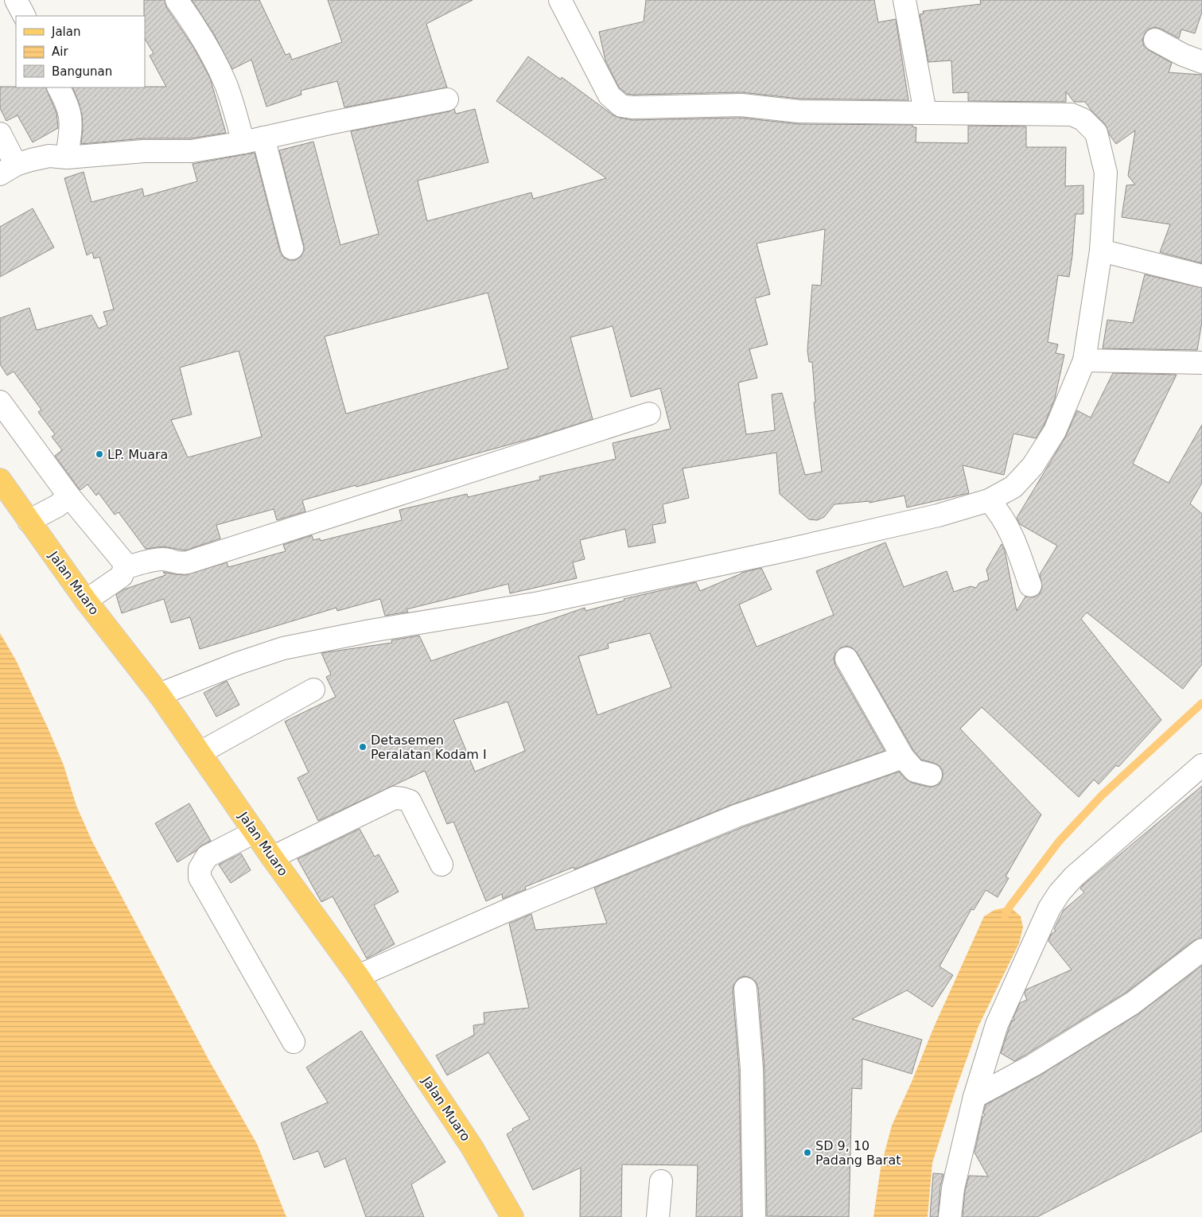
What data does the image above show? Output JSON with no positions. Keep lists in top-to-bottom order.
{
  "streets": {
    "main road": ["Jalan Muaro"]
  },
  "places": ["LP. Muara", "Detasemen Peralatan Kodam I", "SD 9, 10 Padang Barat"],
  "legend": ["Jalan", "Air", "Bangunan"]
}
